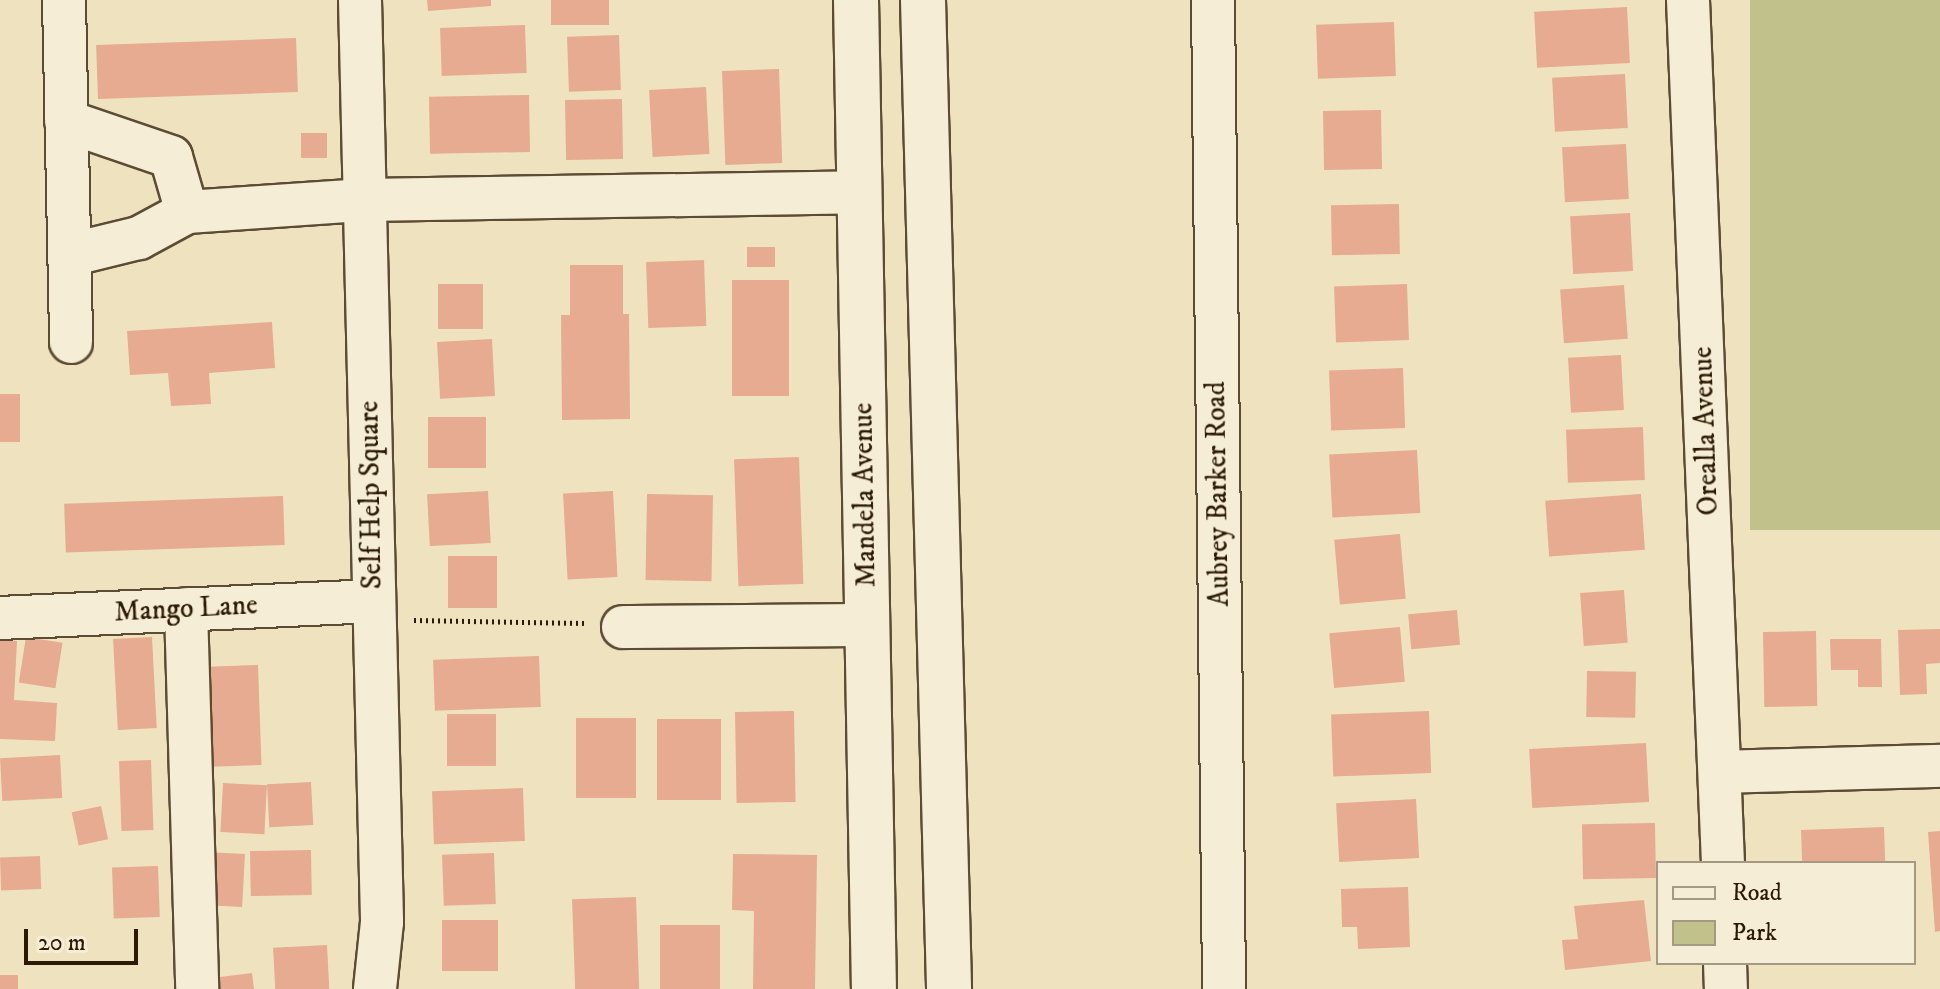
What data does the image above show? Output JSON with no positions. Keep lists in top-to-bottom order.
{
  "streets": {
    "main road": ["Mandela Avenue"],
    "street": [
      "Orealla Avenue",
      "Aubrey Barker Road",
      "Self Help Square",
      "Mango Lane"
    ]
  },
  "crossings": [
    ["Self Help Square", "Mango Lane"]
  ],
  "legend": ["Road", "Park"],
  "scale_bar": "20 m"
}
